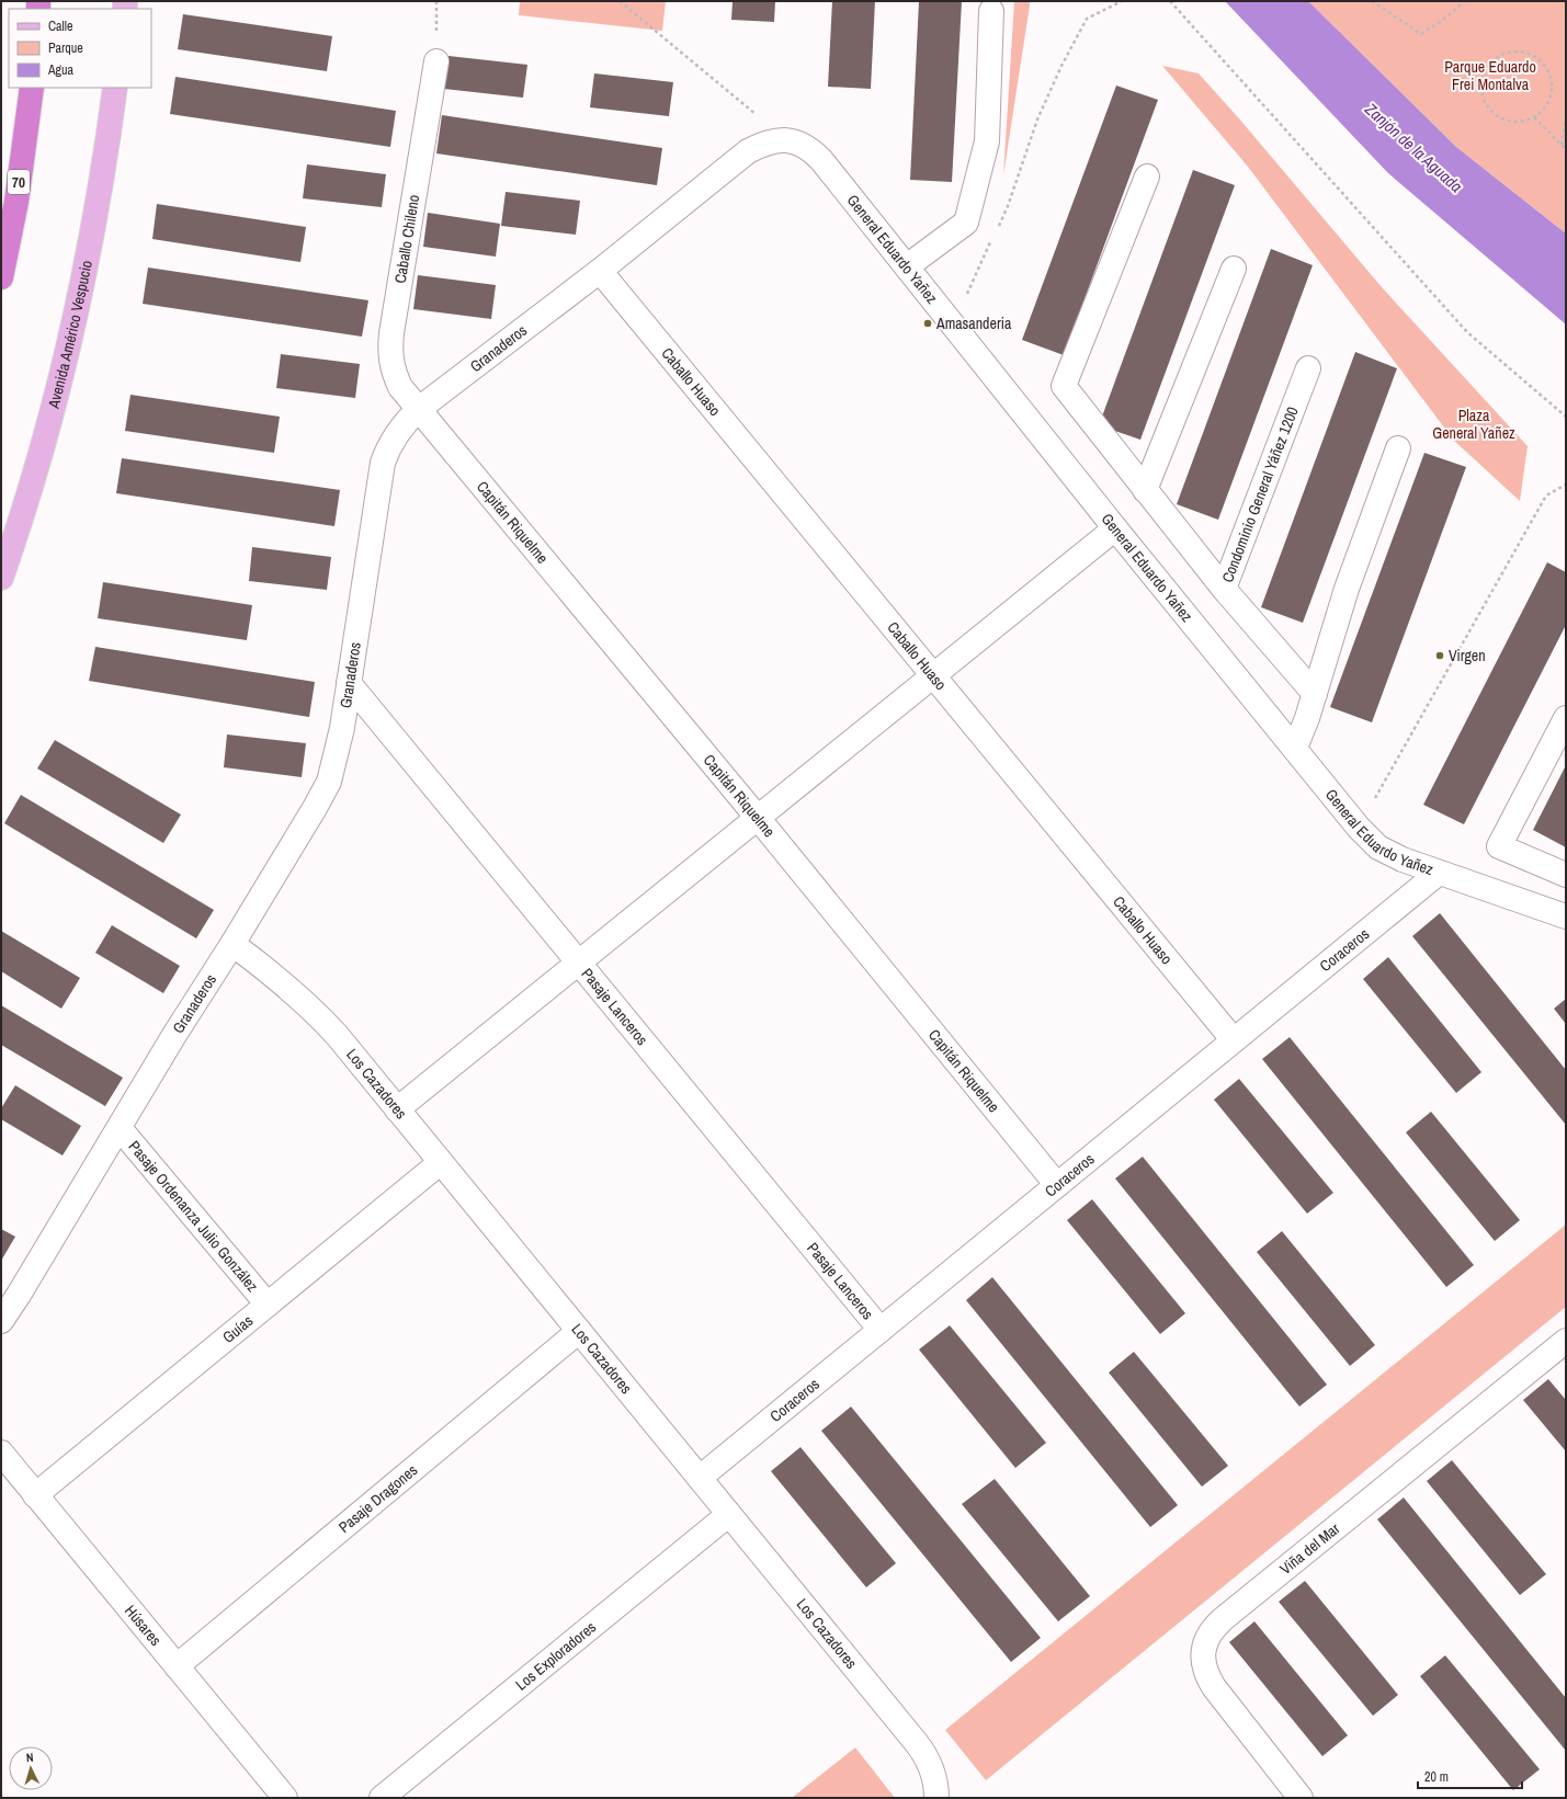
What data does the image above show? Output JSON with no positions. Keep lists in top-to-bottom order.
{
  "streets": {
    "highway": ["70"],
    "main road": ["Avenida Américo Vespucio"],
    "street": [
      "Caballo Chileno",
      "General Eduardo Yañez",
      "Granaderos",
      "Caballo Huaso",
      "Condominio General Yáñez 1200",
      "Capitán Riquelme",
      "Coraceros",
      "Pasaje Lanceros",
      "Los Cazadores",
      "Pasaje Ordenanza Julio González",
      "Guías",
      "Pasaje Dragones",
      "Viña del Mar",
      "Húsares",
      "Los Exploradores"
    ]
  },
  "crossings": [
    ["Caballo Chileno", "Granaderos"],
    ["Caballo Chileno", "Capitán Riquelme"],
    ["General Eduardo Yañez", "Granaderos"],
    ["General Eduardo Yañez", "Coraceros"],
    ["Granaderos", "Caballo Huaso"],
    ["Granaderos", "Capitán Riquelme"],
    ["Granaderos", "Pasaje Lanceros"],
    ["Granaderos", "Los Cazadores"],
    ["Granaderos", "Pasaje Ordenanza Julio González"],
    ["Caballo Huaso", "Coraceros"],
    ["Capitán Riquelme", "Coraceros"],
    ["Coraceros", "Pasaje Lanceros"],
    ["Coraceros", "Los Cazadores"],
    ["Los Cazadores", "Guías"],
    ["Los Cazadores", "Pasaje Dragones"],
    ["Los Cazadores", "Los Exploradores"],
    ["Pasaje Ordenanza Julio González", "Guías"],
    ["Guías", "Húsares"],
    ["Pasaje Dragones", "Húsares"]
  ],
  "water": ["Zanjón de la Aguada"],
  "parks": ["Parque Eduardo Frei Montalva", "Plaza General Yañez"],
  "places": ["Amasanderia", "Virgen"],
  "legend": ["Calle", "Parque", "Agua"],
  "scale_bar": "20 m",
  "north": "top"
}
